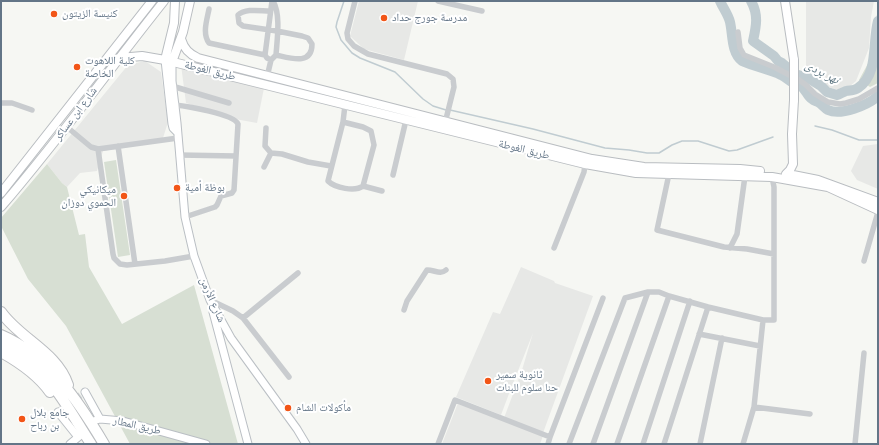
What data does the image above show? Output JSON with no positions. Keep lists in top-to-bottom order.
{
  "streets": {
    "highway": ["طريق المطار"],
    "main road": ["طريق الغوطة", "شارع ابن عساكر", "شارع الأرمن"]
  },
  "crossings": [
    ["طريق الغوطة", "شارع ابن عساكر"],
    ["طريق الغوطة", "شارع الأرمن"]
  ],
  "water": ["نهر بردى"],
  "places": [
    "كنيسة الزيتون",
    "مدرسة جورج حداد",
    "كلية اللاهوت الخاصة",
    "بوظة أمية",
    "ميكانيكي الحموي دوزان",
    "ثانوية سمير حنا سلوم للبنات",
    "مأكولات الشام",
    "جامع بلال بن رباح"
  ]
}
